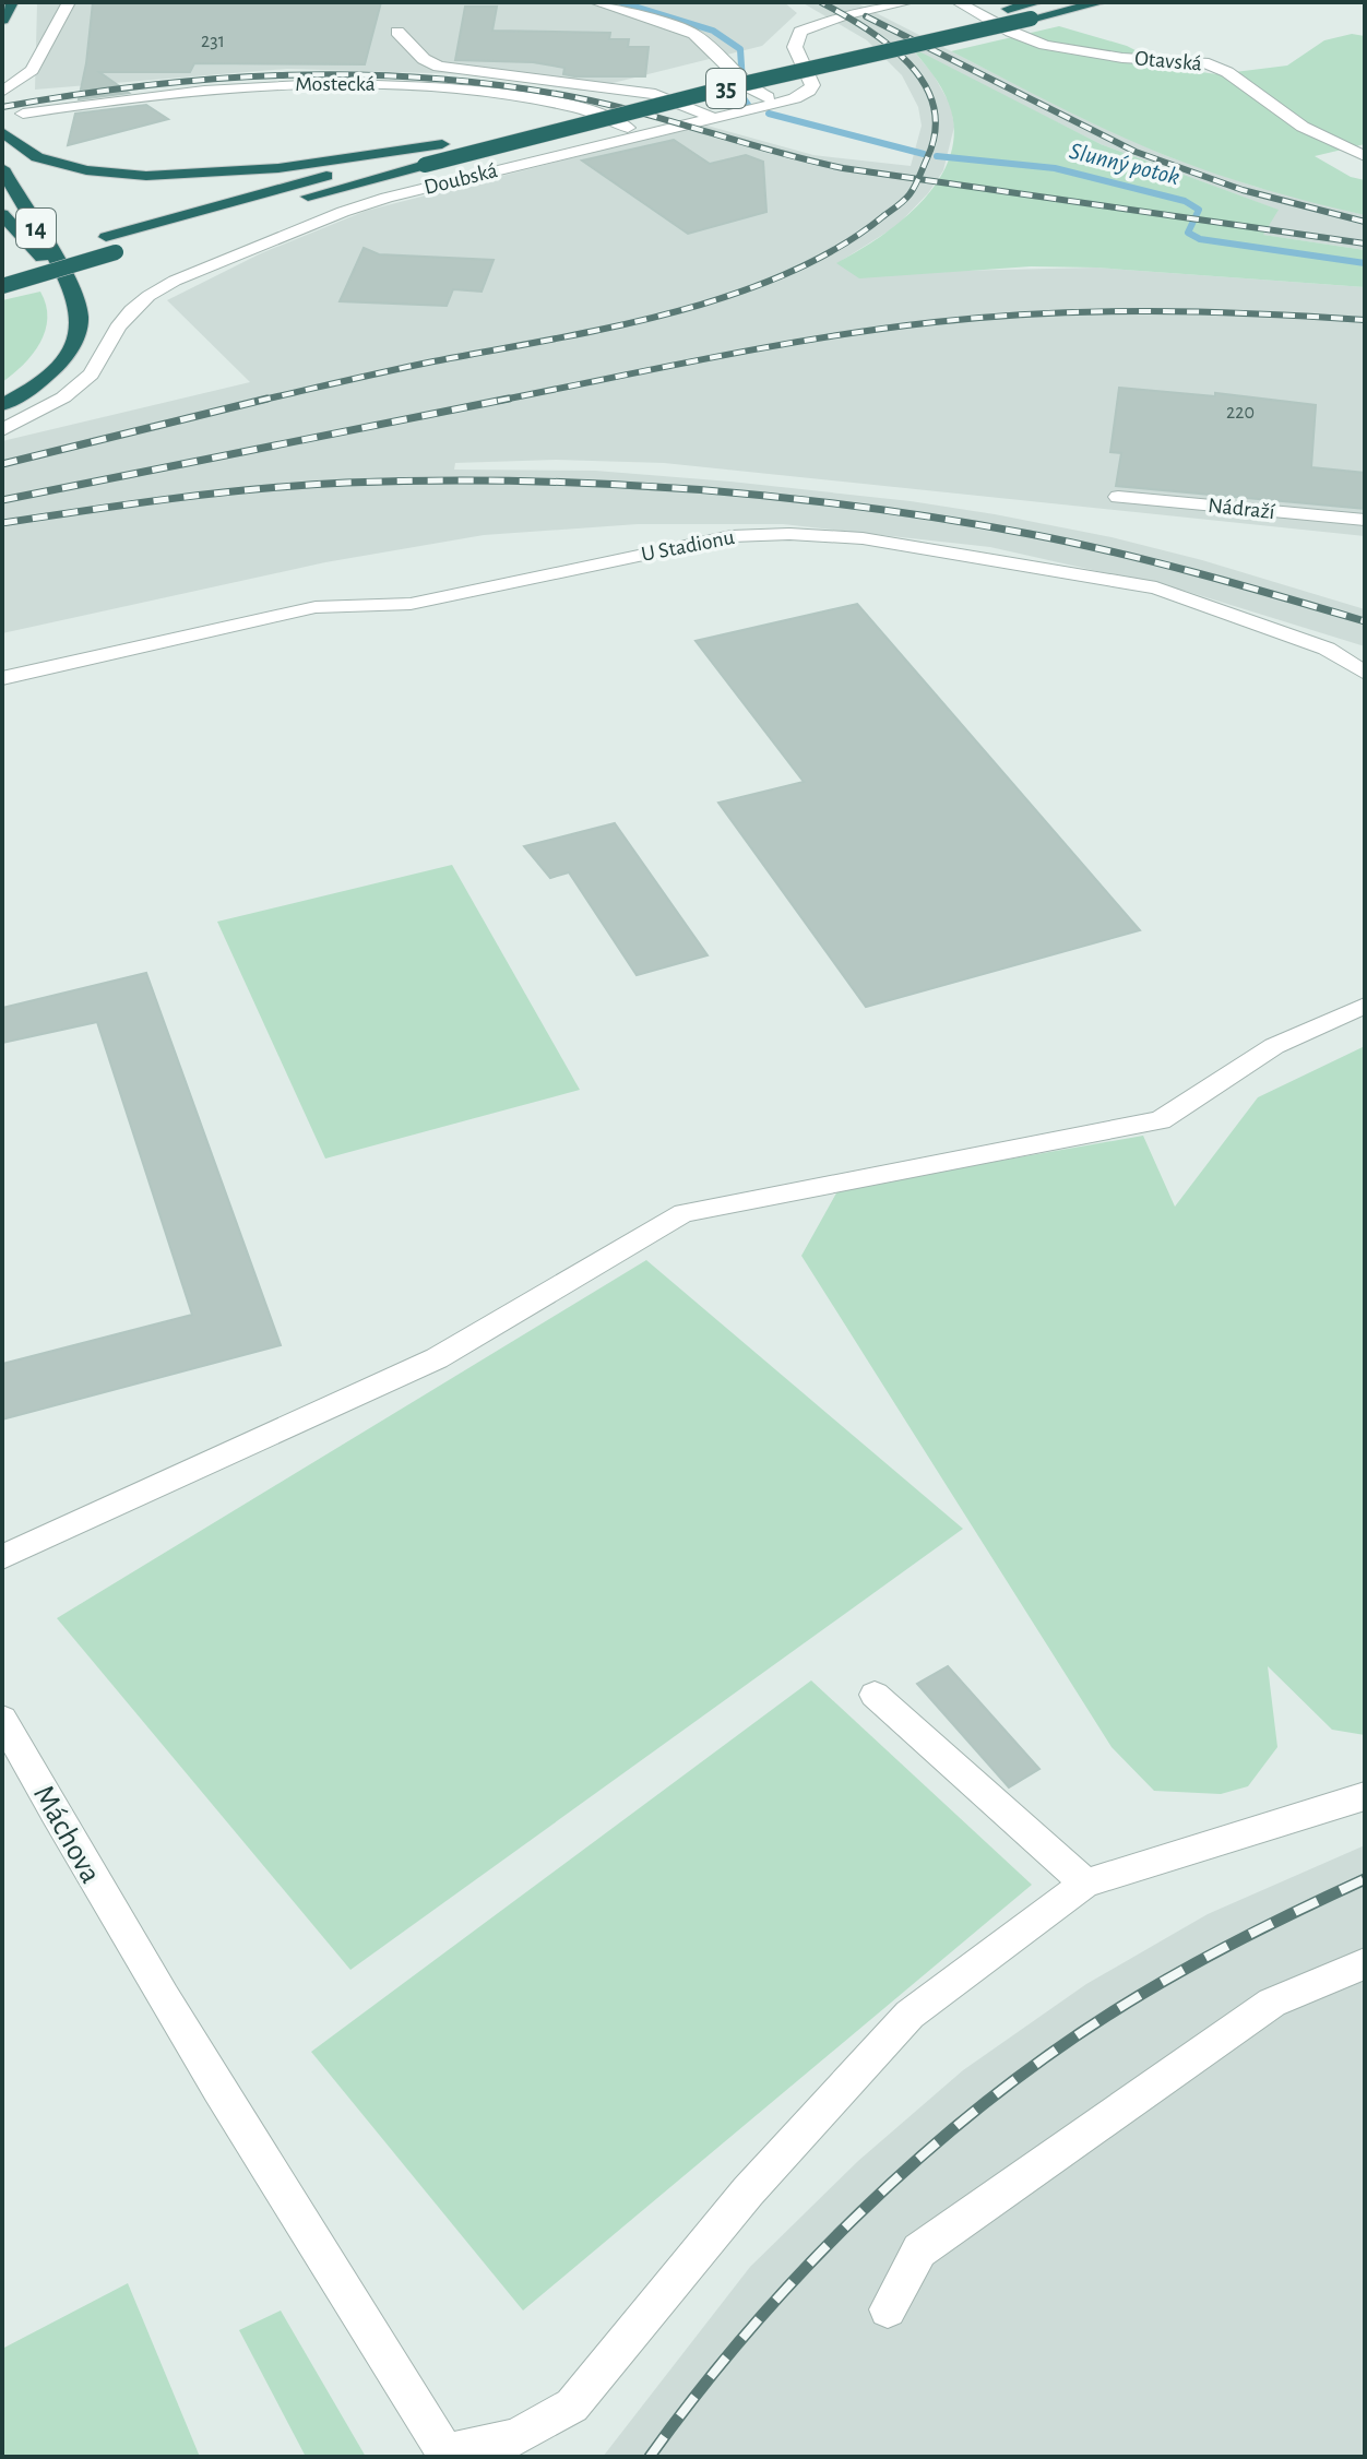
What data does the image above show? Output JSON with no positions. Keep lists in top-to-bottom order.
{
  "streets": {
    "highway": ["35", "14"],
    "street": [
      "Otavská",
      "Mostecká",
      "Doubská",
      "Nádraží",
      "U Stadionu",
      "Máchova"
    ]
  },
  "crossings": [
    ["Mostecká", "Doubská"]
  ],
  "water": ["Slunný potok"],
  "house_numbers": ["231", "220"]
}
